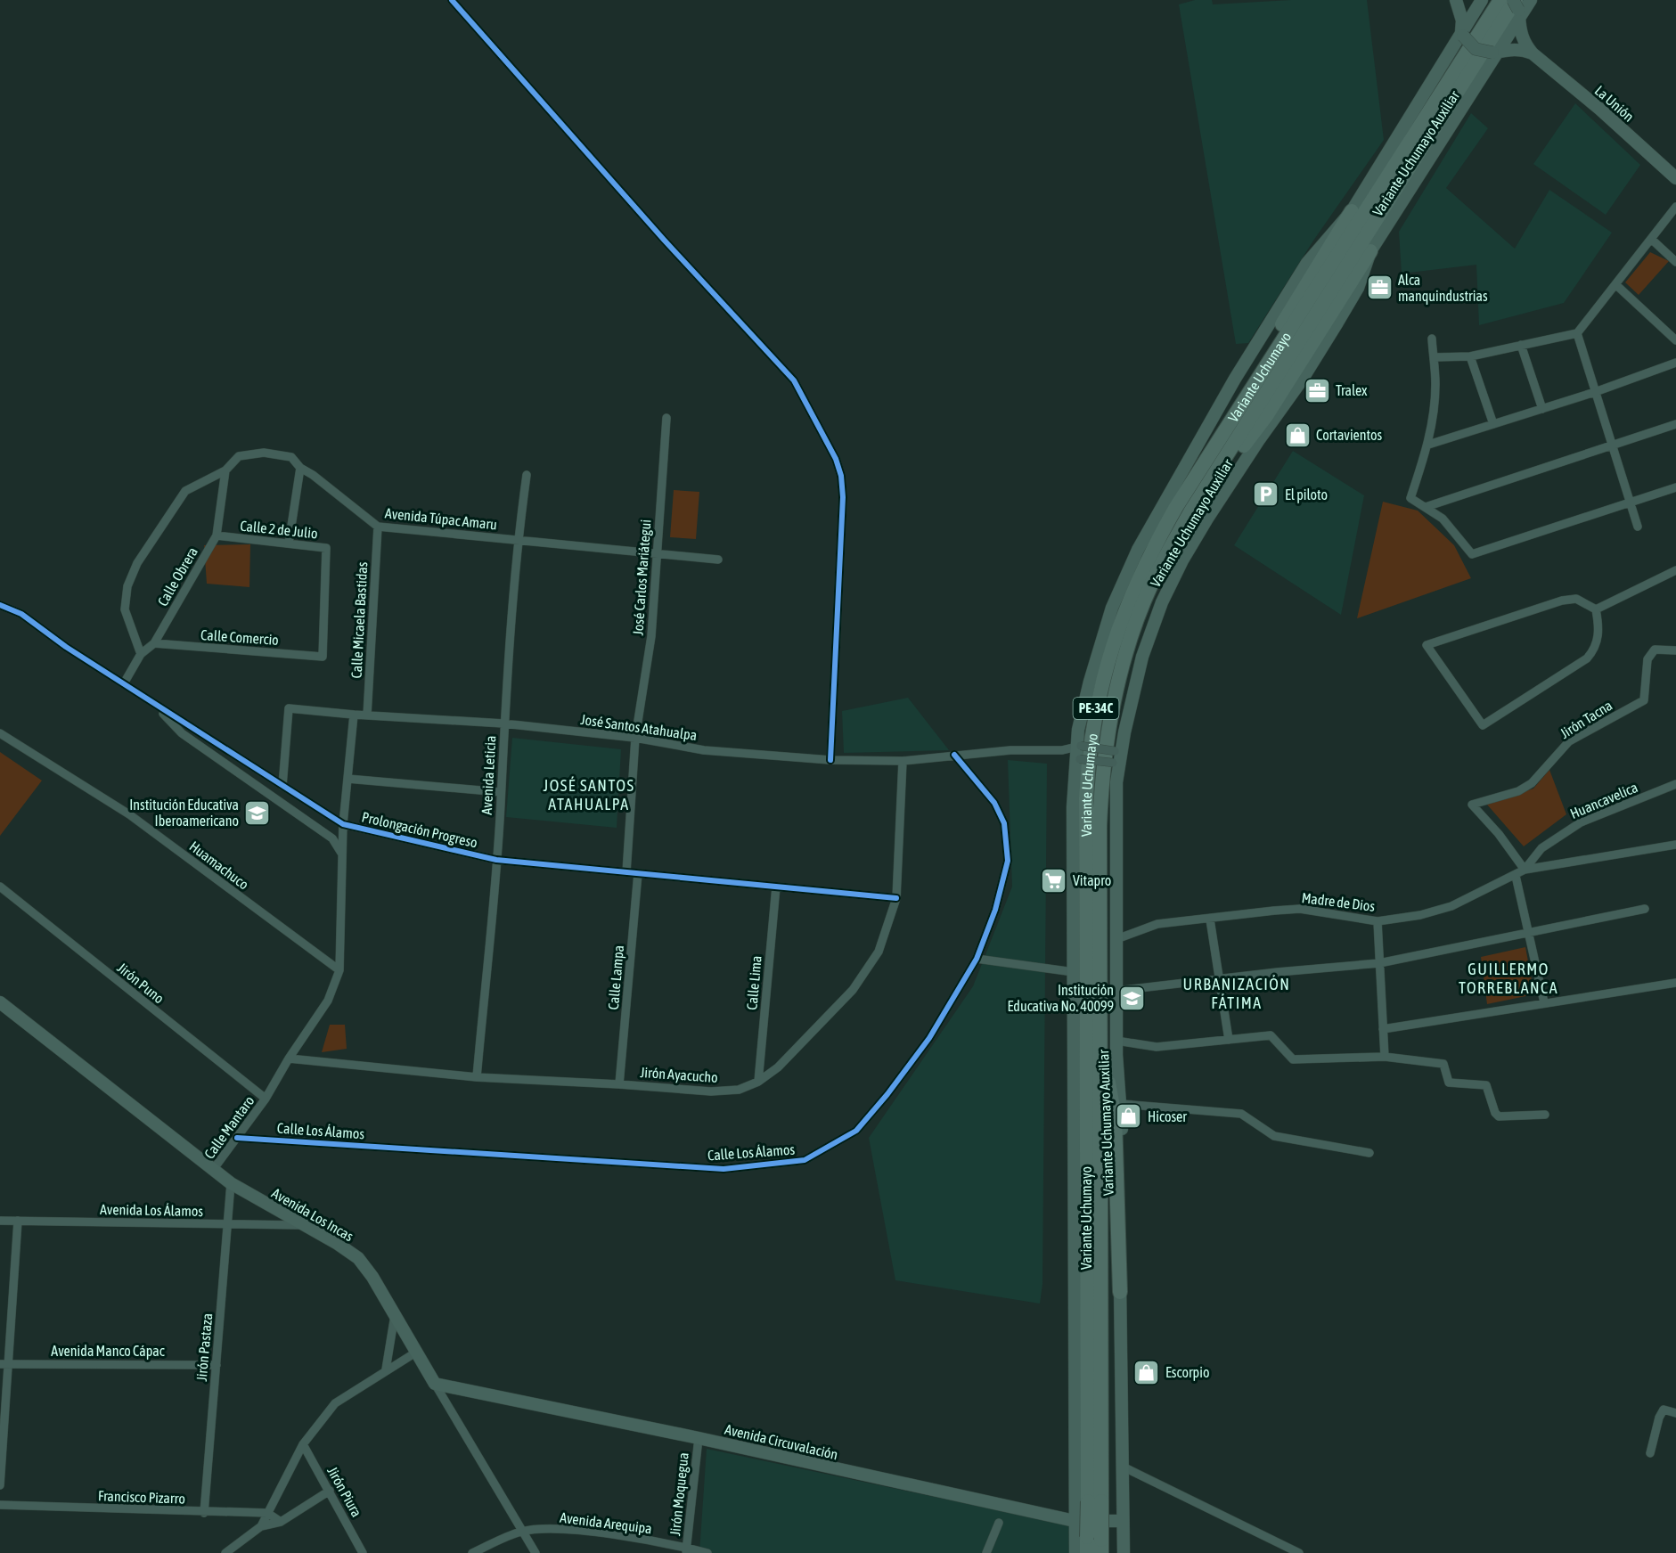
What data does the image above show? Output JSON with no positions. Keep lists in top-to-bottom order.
{
  "streets": {
    "highway": ["Variante Uchumayo", "PE-34C"],
    "main road": [
      "La Unión",
      "Variante Uchumayo Auxiliar",
      "Avenida Los Incas",
      "Avenida Circuvalación"
    ],
    "street": [
      "Avenida Túpac Amaru",
      "Calle 2 de Julio",
      "Calle Obrera",
      "José Carlos Mariátegui",
      "Calle Micaela Bastidas",
      "Calle Comercio",
      "Jirón Tacna",
      "José Santos Atahualpa",
      "Avenida Leticia",
      "Huancavelica",
      "Prolongación Progreso",
      "Huamachuco",
      "Madre de Dios",
      "Calle Lampa",
      "Jirón Puno",
      "Calle Lima",
      "Jirón Ayacucho",
      "Calle Mantaro",
      "Calle Los Álamos",
      "Avenida Los Álamos",
      "Jirón Pastaza",
      "Avenida Manco Cápac",
      "Jirón Piura",
      "Jirón Moquegua",
      "Francisco Pizarro",
      "Avenida Arequipa"
    ]
  },
  "crossings": [
    ["La Unión", "Variante Uchumayo Auxiliar"],
    ["La Unión", "Variante Uchumayo"],
    ["Variante Uchumayo Auxiliar", "Variante Uchumayo"],
    ["Variante Uchumayo Auxiliar", "José Santos Atahualpa"],
    ["Variante Uchumayo Auxiliar", "Madre de Dios"],
    ["Variante Uchumayo Auxiliar", "Avenida Circuvalación"],
    ["Variante Uchumayo", "José Santos Atahualpa"],
    ["Variante Uchumayo", "Avenida Circuvalación"],
    ["Avenida Túpac Amaru", "Calle Obrera"],
    ["Avenida Túpac Amaru", "José Carlos Mariátegui"],
    ["Avenida Túpac Amaru", "Calle Micaela Bastidas"],
    ["Avenida Túpac Amaru", "Avenida Leticia"],
    ["Calle 2 de Julio", "Calle Obrera"],
    ["Calle 2 de Julio", "Calle Comercio"],
    ["Calle Obrera", "Calle Comercio"],
    ["Calle Obrera", "Prolongación Progreso"],
    ["José Carlos Mariátegui", "José Santos Atahualpa"],
    ["Calle Micaela Bastidas", "José Santos Atahualpa"],
    ["Jirón Tacna", "Huancavelica"],
    ["Jirón Tacna", "Madre de Dios"],
    ["José Santos Atahualpa", "Avenida Leticia"],
    ["José Santos Atahualpa", "Prolongación Progreso"],
    ["José Santos Atahualpa", "Jirón Ayacucho"],
    ["José Santos Atahualpa", "Calle Mantaro"],
    ["José Santos Atahualpa", "Calle Los Álamos"],
    ["Avenida Leticia", "Prolongación Progreso"],
    ["Avenida Leticia", "Jirón Ayacucho"],
    ["Huancavelica", "Madre de Dios"],
    ["Prolongación Progreso", "Calle Lampa"],
    ["Prolongación Progreso", "Calle Lima"],
    ["Prolongación Progreso", "Jirón Ayacucho"],
    ["Prolongación Progreso", "Calle Mantaro"],
    ["Huamachuco", "Calle Mantaro"],
    ["Calle Lampa", "Jirón Ayacucho"],
    ["Jirón Puno", "Calle Mantaro"],
    ["Calle Lima", "Jirón Ayacucho"],
    ["Jirón Ayacucho", "Calle Mantaro"],
    ["Calle Mantaro", "Calle Los Álamos"],
    ["Calle Mantaro", "Avenida Los Incas"],
    ["Avenida Los Álamos", "Avenida Los Incas"],
    ["Avenida Los Álamos", "Jirón Pastaza"],
    ["Avenida Los Incas", "Jirón Pastaza"],
    ["Avenida Los Incas", "Avenida Circuvalación"],
    ["Avenida Los Incas", "Avenida Arequipa"],
    ["Jirón Pastaza", "Avenida Manco Cápac"],
    ["Jirón Pastaza", "Francisco Pizarro"],
    ["Avenida Circuvalación", "Jirón Moquegua"],
    ["Jirón Moquegua", "Avenida Arequipa"]
  ],
  "districts": ["JOSÉ SANTOS ATAHUALPA", "GUILLERMO TORREBLANCA", "URBANIZACIÓN FÁTIMA"],
  "places": {
    "office": ["Alca manquindustrias", "Tralex"],
    "shop": ["Cortavientos", "Hicoser", "Escorpio"],
    "parking": ["El piloto"],
    "school or university": ["Institución Educativa Iberoamericano", "Institución Educativa No. 40099"],
    "supermarket": ["Vitapro"]
  }
}
